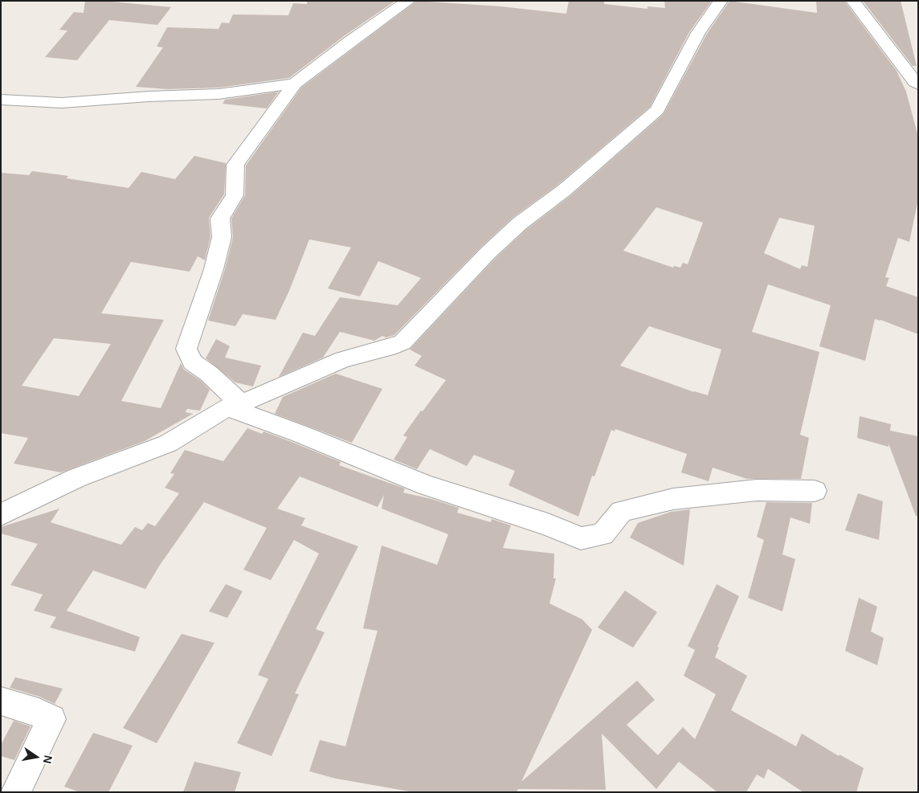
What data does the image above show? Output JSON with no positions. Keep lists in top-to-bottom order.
{
  "north": "right"
}
